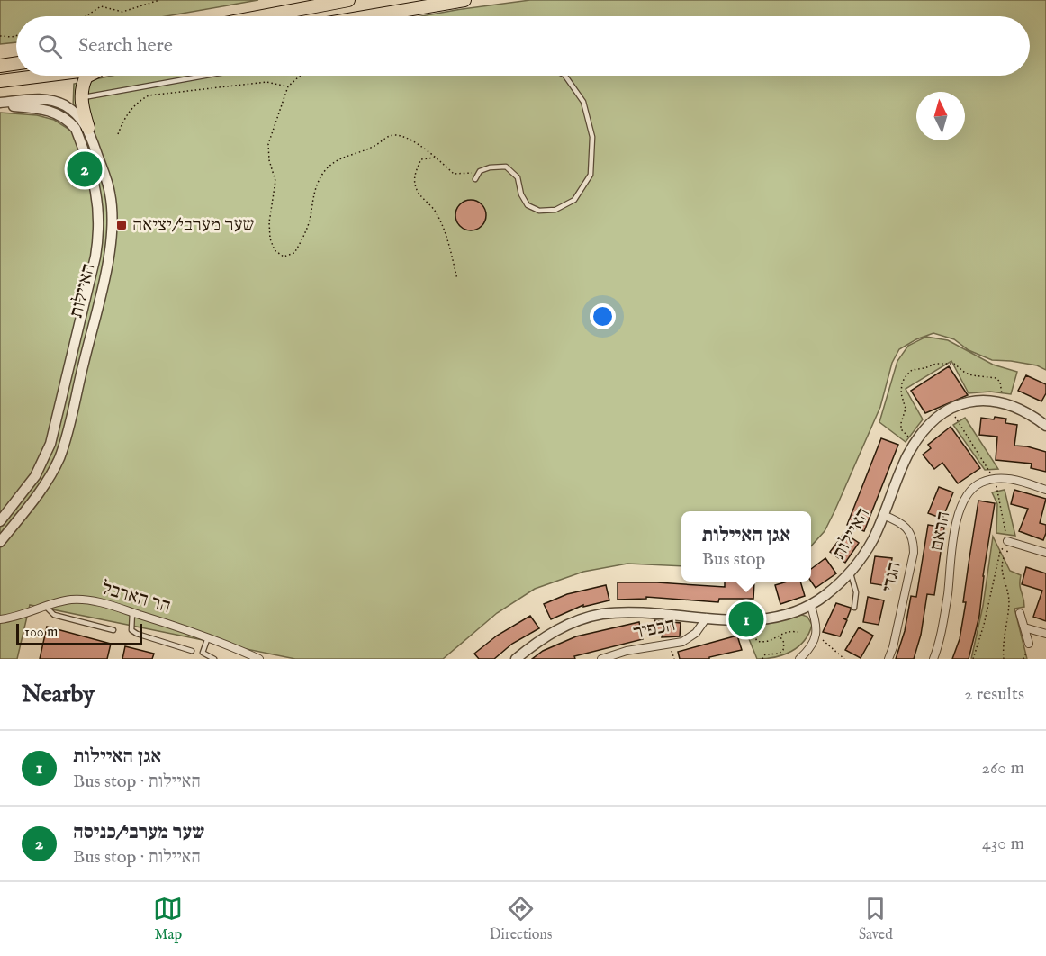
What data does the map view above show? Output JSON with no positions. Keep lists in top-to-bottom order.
{
  "streets": {
    "street": [
      "האיילות",
      "הראם",
      "הגדי",
      "הר הארבל",
      "הכפיר"
    ]
  },
  "crossings": [
    ["האיילות", "הגדי"],
    ["האיילות", "הכפיר"]
  ],
  "places": {
    "transit": ["שער מערבי/יציאה"]
  },
  "scale_bar": "100 m",
  "north": "top",
  "page": {
    "search": "Search here",
    "pins": ["2", "1"],
    "popup": ["אגן האיילות", "Bus stop"],
    "scale": "100 m",
    "heading": ["Nearby", "2 results"],
    "list": [
      {
        "mark": "1",
        "name": "אגן האיילות",
        "note": "Bus stop · האיילות",
        "value": "260 m"
      },
      {
        "mark": "2",
        "name": "שער מערבי/כניסה",
        "note": "Bus stop · האיילות",
        "value": "430 m"
      }
    ],
    "nav": ["Map", "Directions", "Saved"]
  }
}
